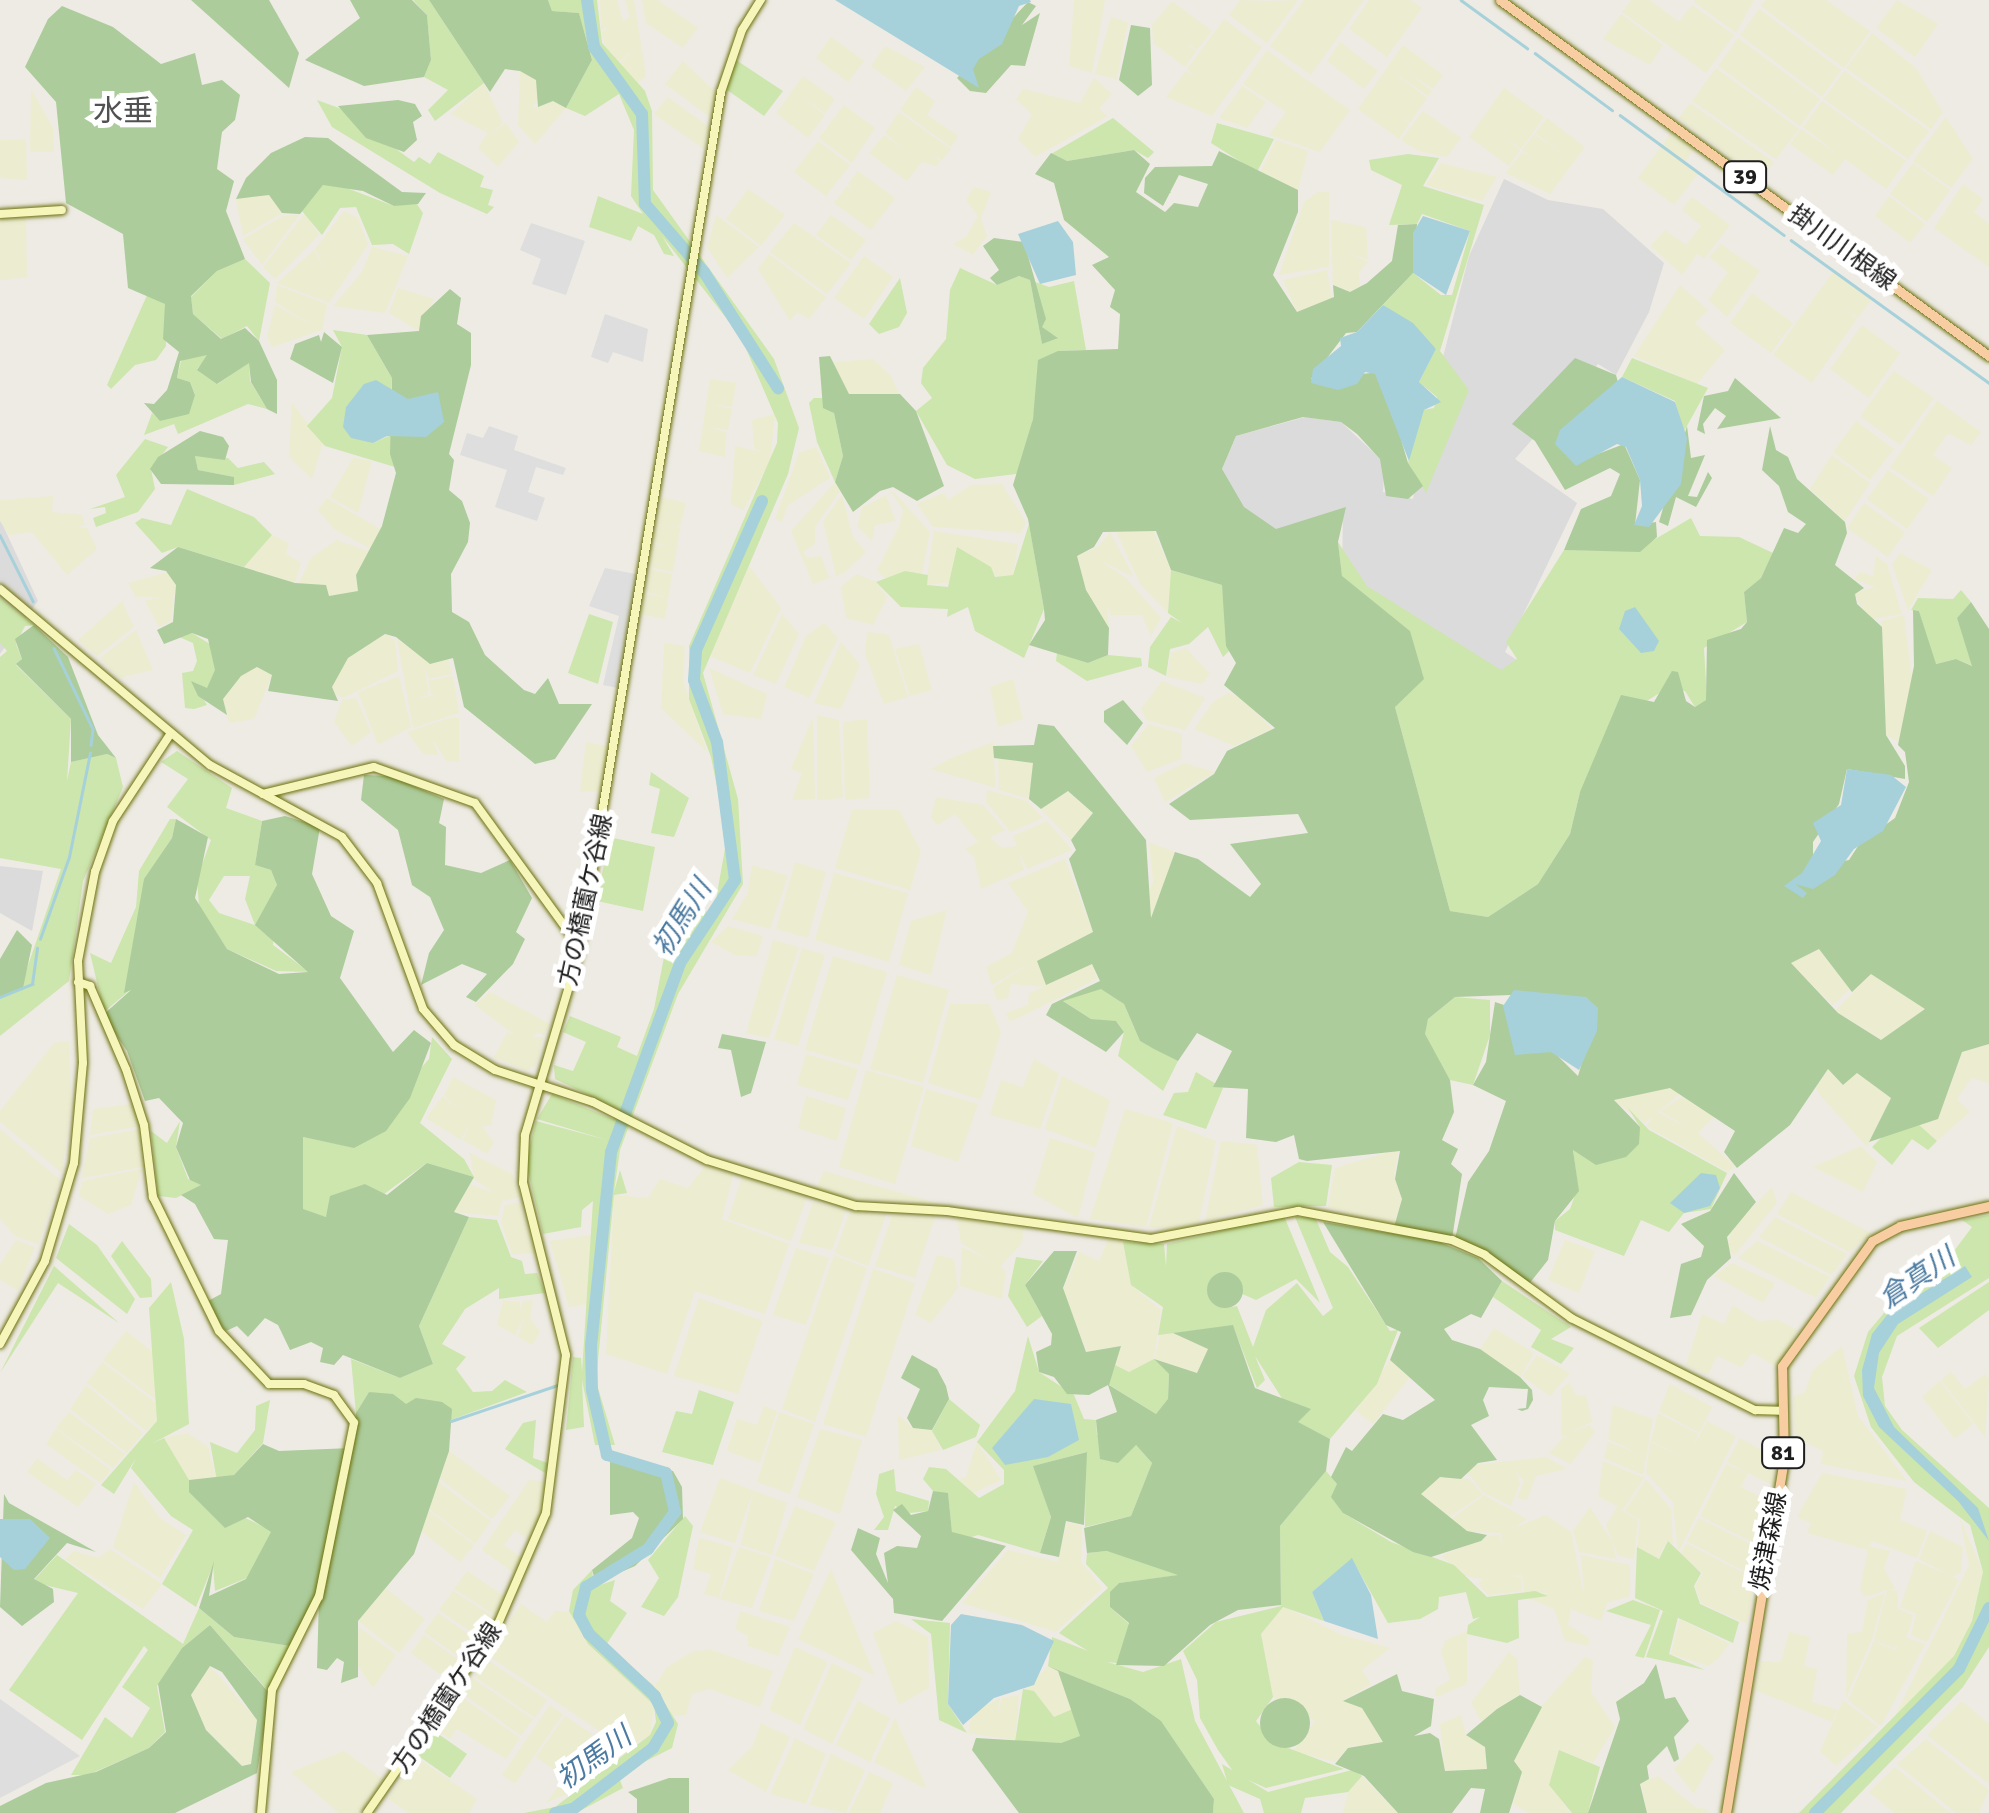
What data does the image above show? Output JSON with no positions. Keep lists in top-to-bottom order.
{
  "streets": {
    "main road": [
      "39",
      "掛川川根線",
      "81",
      "焼津森線"
    ],
    "street": ["方の橋薗ケ谷線"]
  },
  "districts": ["水垂"],
  "water": ["初馬川", "倉真川"]
}
